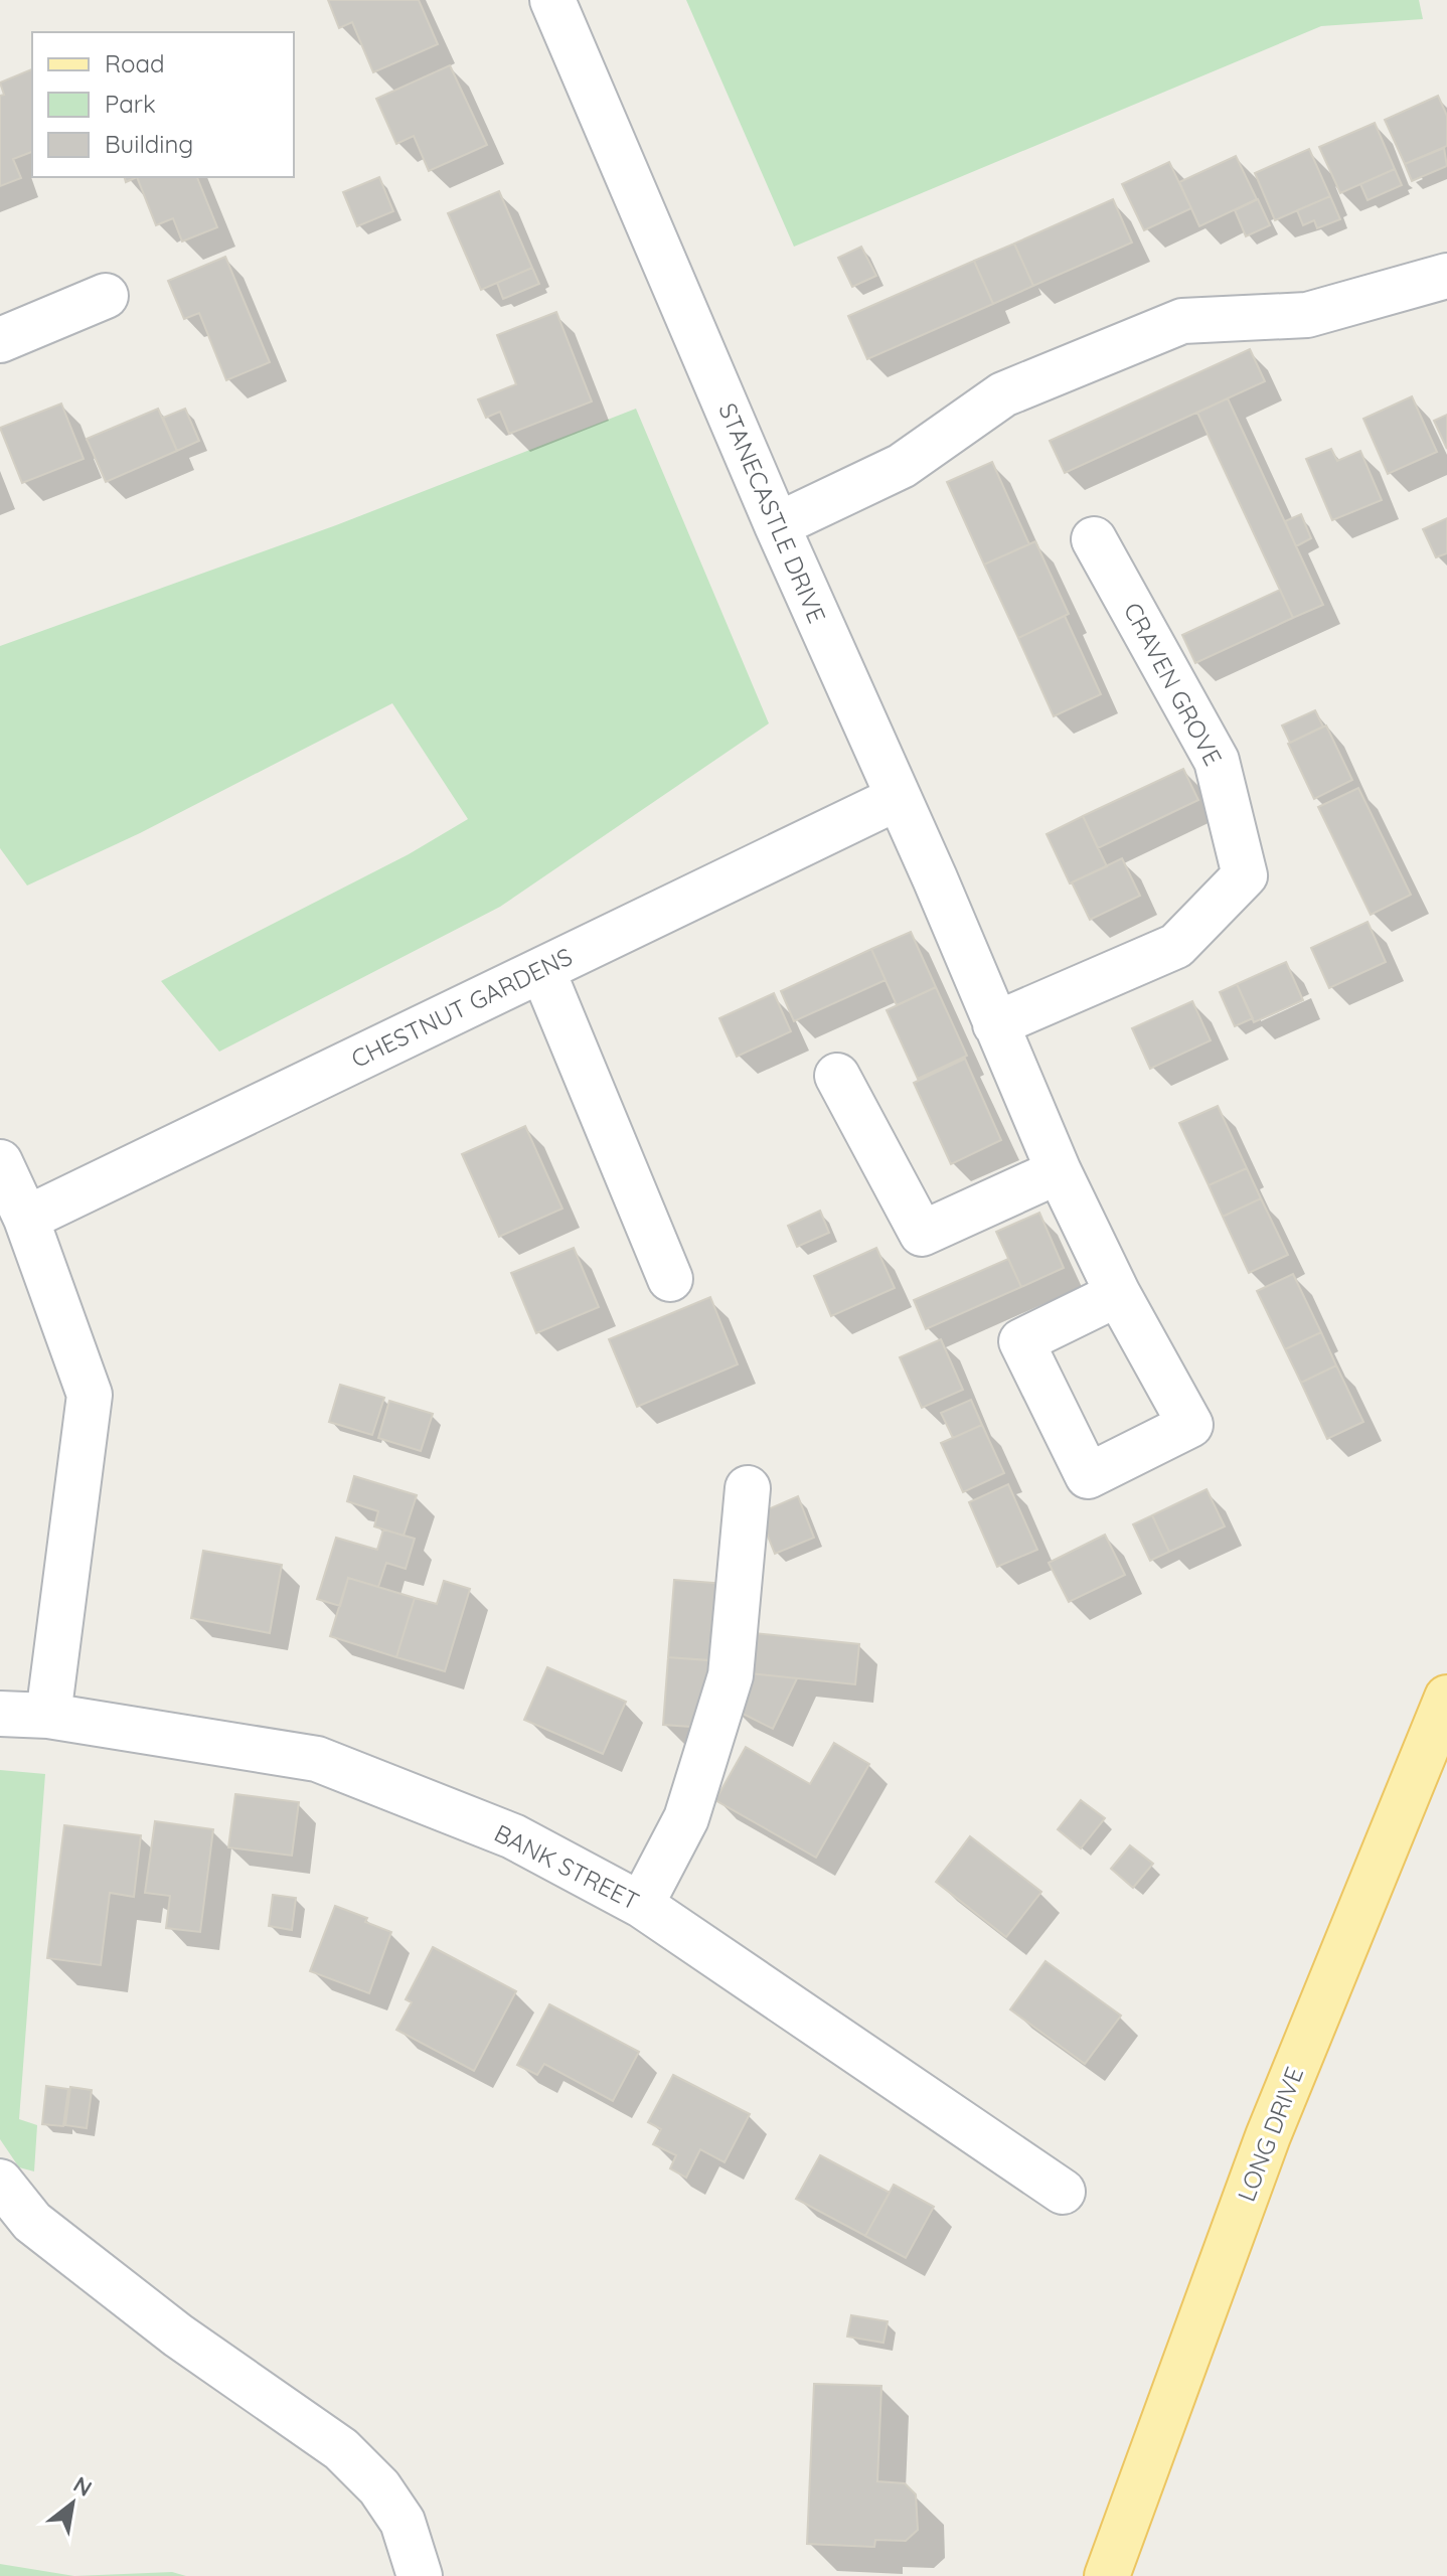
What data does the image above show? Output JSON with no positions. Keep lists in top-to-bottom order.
{
  "streets": {
    "main road": ["LONG DRIVE"],
    "street": [
      "STANECASTLE DRIVE",
      "CRAVEN GROVE",
      "CHESTNUT GARDENS",
      "BANK STREET"
    ]
  },
  "crossings": [
    ["STANECASTLE DRIVE", "CRAVEN GROVE"],
    ["STANECASTLE DRIVE", "CHESTNUT GARDENS"]
  ],
  "legend": ["Road", "Park", "Building"],
  "north": "top right"
}
